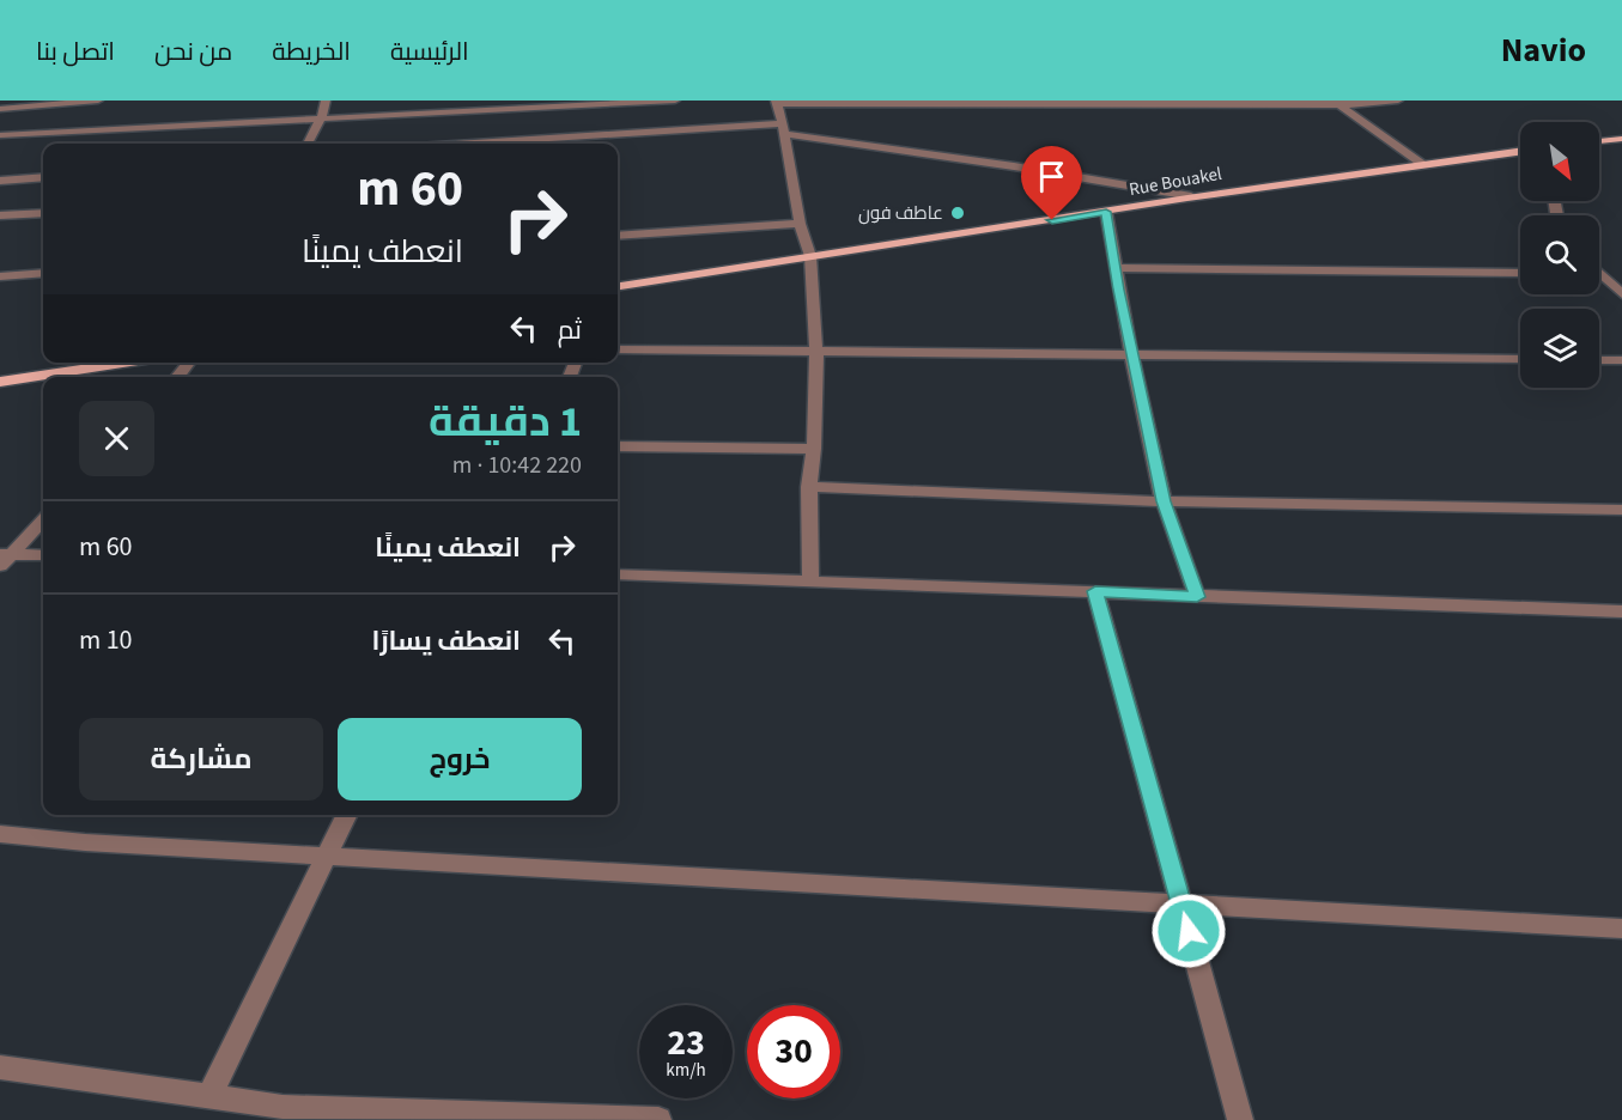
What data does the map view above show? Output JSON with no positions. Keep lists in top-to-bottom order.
{
  "streets": {
    "main road": ["Rue Bouakel"]
  },
  "places": ["عاطف فون"],
  "north": "bottom right",
  "page": {
    "header": "Navio",
    "nav": [
      "الرئيسية",
      "الخريطة",
      "من نحن",
      "اتصل بنا"
    ],
    "turn": ["60 m", "انعطف يمينًا"],
    "then": "ثم",
    "heading": ["1 دقيقة", "220 m · 10:42"],
    "list": [
      {
        "name": "انعطف يمينًا",
        "value": "60 m"
      },
      {
        "name": "انعطف يسارًا",
        "value": "10 m"
      }
    ],
    "buttons": ["خروج", "مشاركة"],
    "speed": "23 km/h",
    "limit": "30"
  }
}
